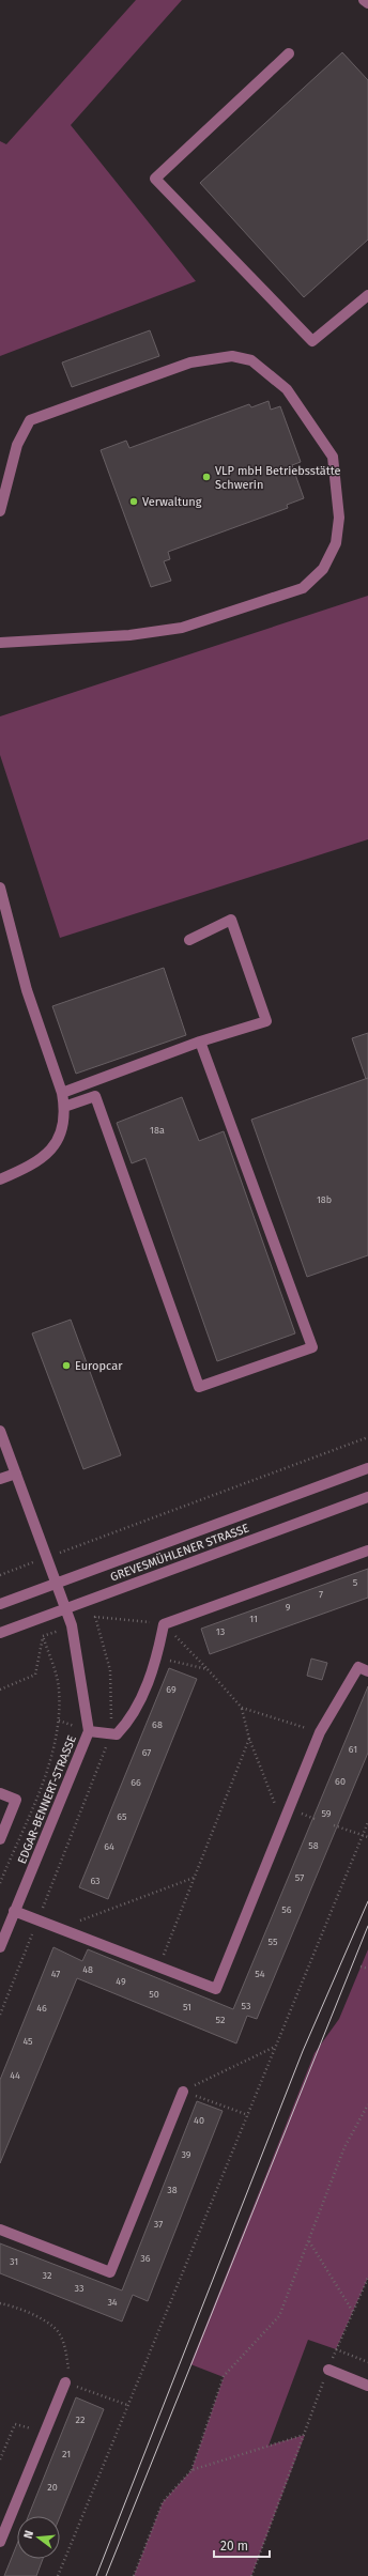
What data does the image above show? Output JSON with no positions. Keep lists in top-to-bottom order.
{
  "streets": {
    "street": ["GREVESMÜHLENER STRASSE", "EDGAR-BENNERT-STRASSE"]
  },
  "crossings": [
    ["GREVESMÜHLENER STRASSE", "EDGAR-BENNERT-STRASSE"]
  ],
  "places": ["VLP mbH Betriebsstätte Schwerin", "Verwaltung", "Europcar"],
  "house_numbers": [
    "18a",
    "18b",
    "5",
    "7",
    "9",
    "11",
    "13",
    "69",
    "68",
    "61",
    "67",
    "60",
    "66",
    "59",
    "65",
    "58",
    "64",
    "57",
    "63",
    "56",
    "55",
    "48",
    "47",
    "54",
    "49",
    "50",
    "53",
    "51",
    "46",
    "52",
    "45",
    "44",
    "40",
    "39",
    "38",
    "37",
    "36",
    "31",
    "32",
    "33",
    "34",
    "22",
    "21",
    "20"
  ],
  "scale_bar": "20 m",
  "north": "left"
}
